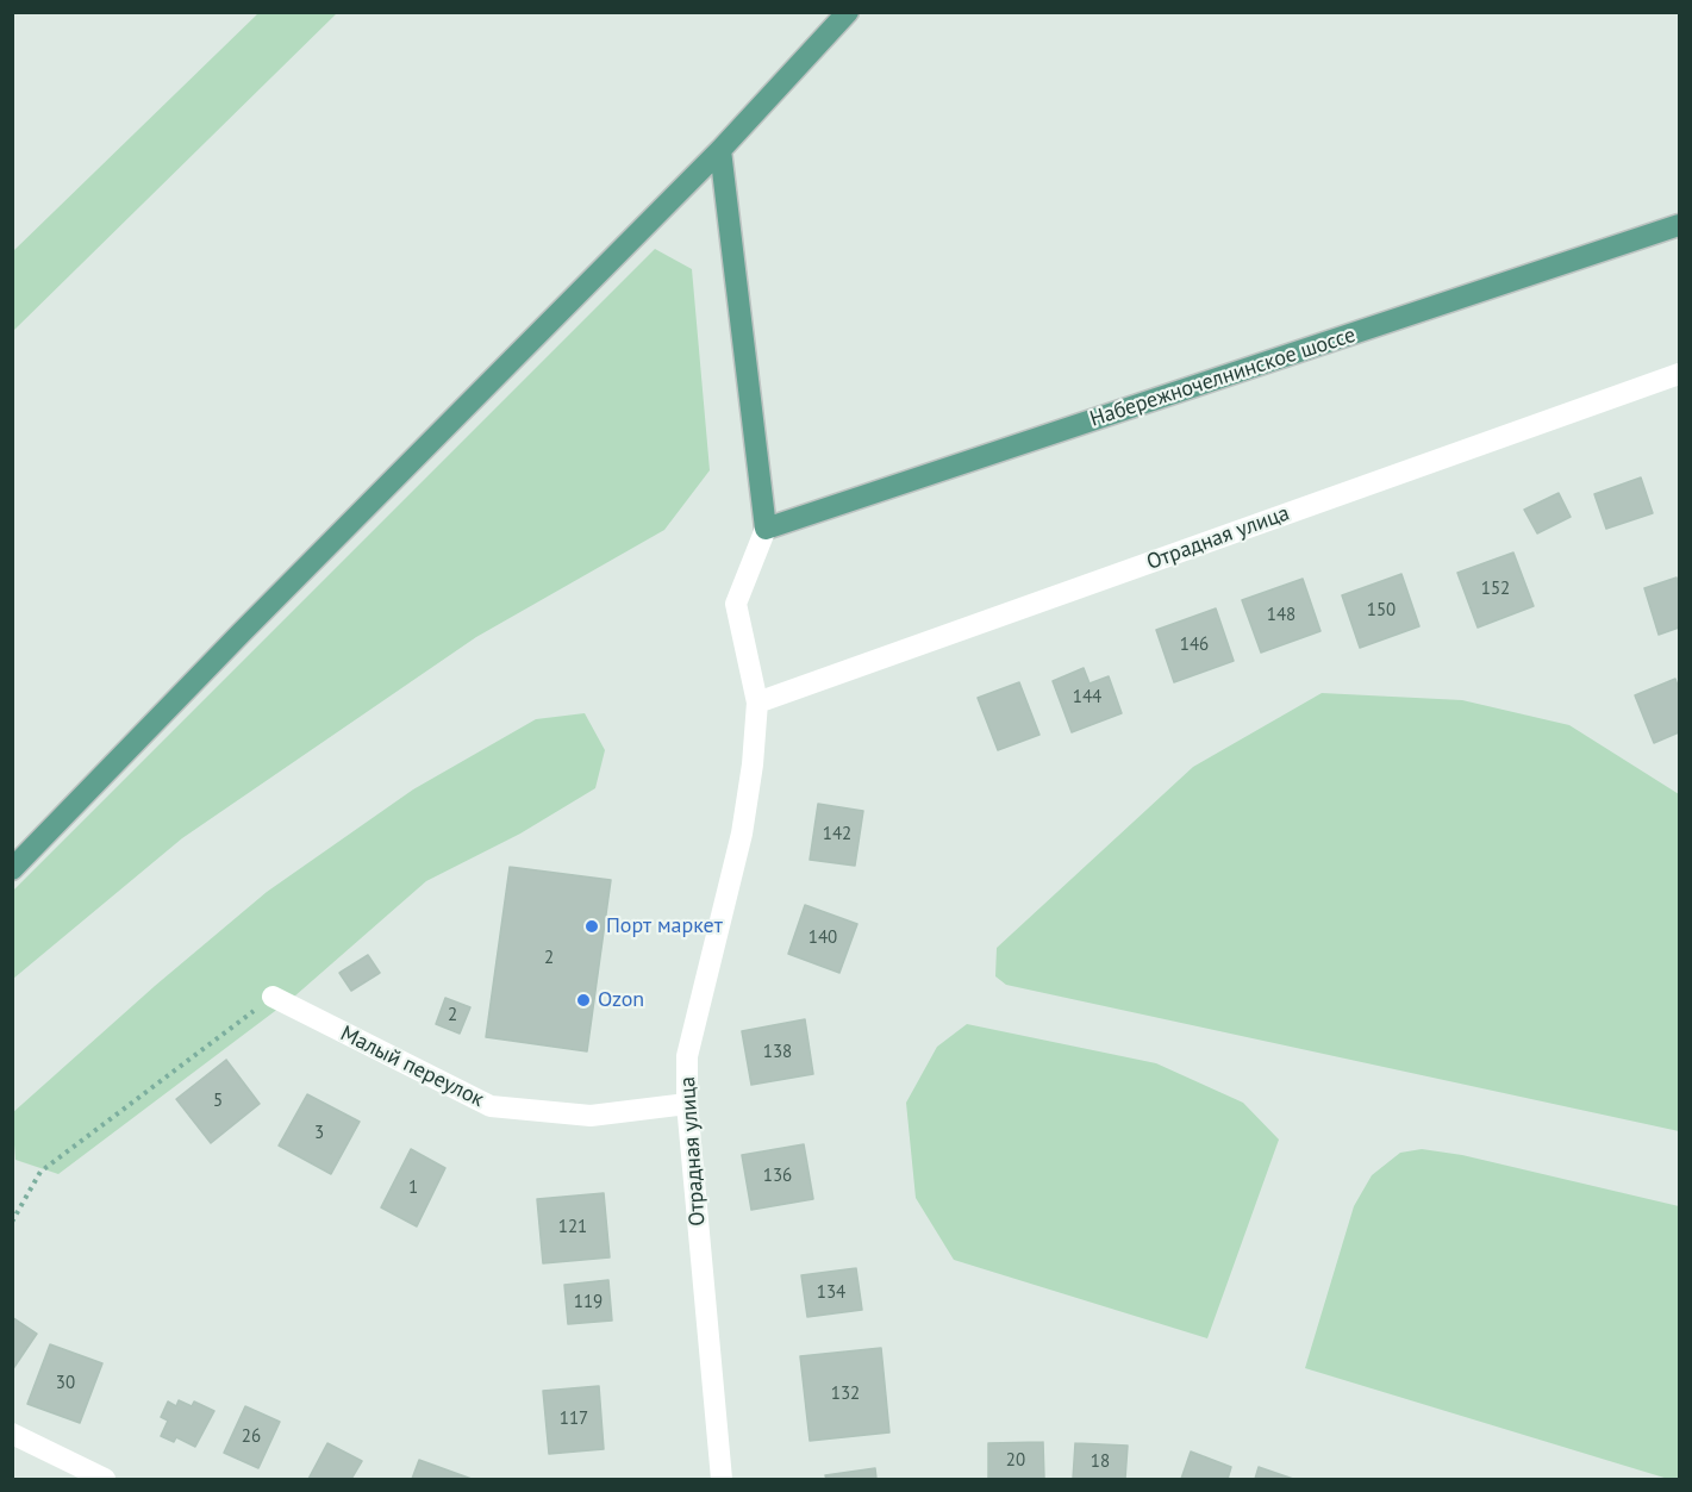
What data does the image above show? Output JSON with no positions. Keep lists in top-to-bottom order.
{
  "streets": {
    "main road": ["Набережночелнинское шоссе"],
    "street": ["Отрадная улица", "Малый переулок"]
  },
  "crossings": [
    ["Набережночелнинское шоссе", "Отрадная улица"],
    ["Отрадная улица", "Малый переулок"]
  ],
  "places": ["Порт маркет", "Ozon"],
  "house_numbers": [
    "152",
    "150",
    "148",
    "146",
    "144",
    "142",
    "140",
    "2",
    "2",
    "138",
    "5",
    "3",
    "136",
    "1",
    "121",
    "134",
    "119",
    "30",
    "132",
    "117",
    "26",
    "20",
    "18"
  ]
}
